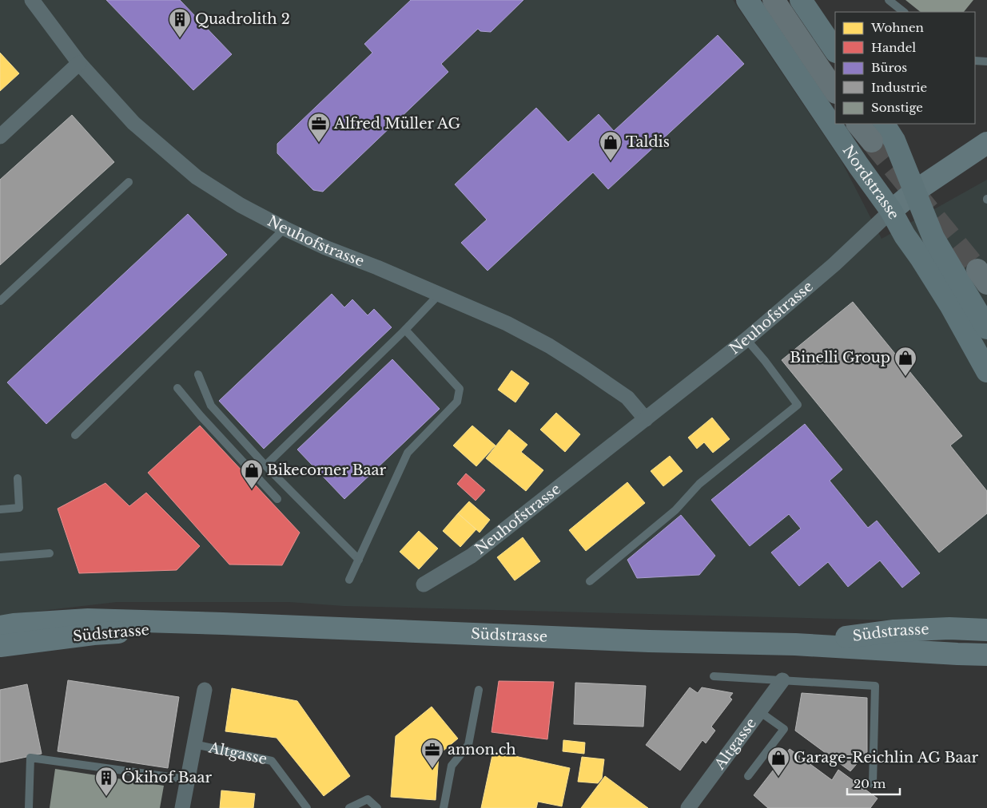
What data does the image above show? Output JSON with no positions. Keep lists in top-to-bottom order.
{
  "streets": {
    "main road": ["Nordstrasse", "Südstrasse"],
    "street": ["Neuhofstrasse", "Altgasse"]
  },
  "crossings": [
    ["Nordstrasse", "Neuhofstrasse"]
  ],
  "places": {
    "building": ["Quadrolith 2", "Ökihof Baar"],
    "office": ["Alfred Müller AG", "annon.ch"],
    "shop": [
      "Taldis",
      "Binelli Group",
      "Bikecorner Baar",
      "Garage-Reichlin AG Baar"
    ]
  },
  "legend": [
    "Wohnen",
    "Handel",
    "Büros",
    "Industrie",
    "Sonstige"
  ],
  "scale_bar": "20 m"
}
